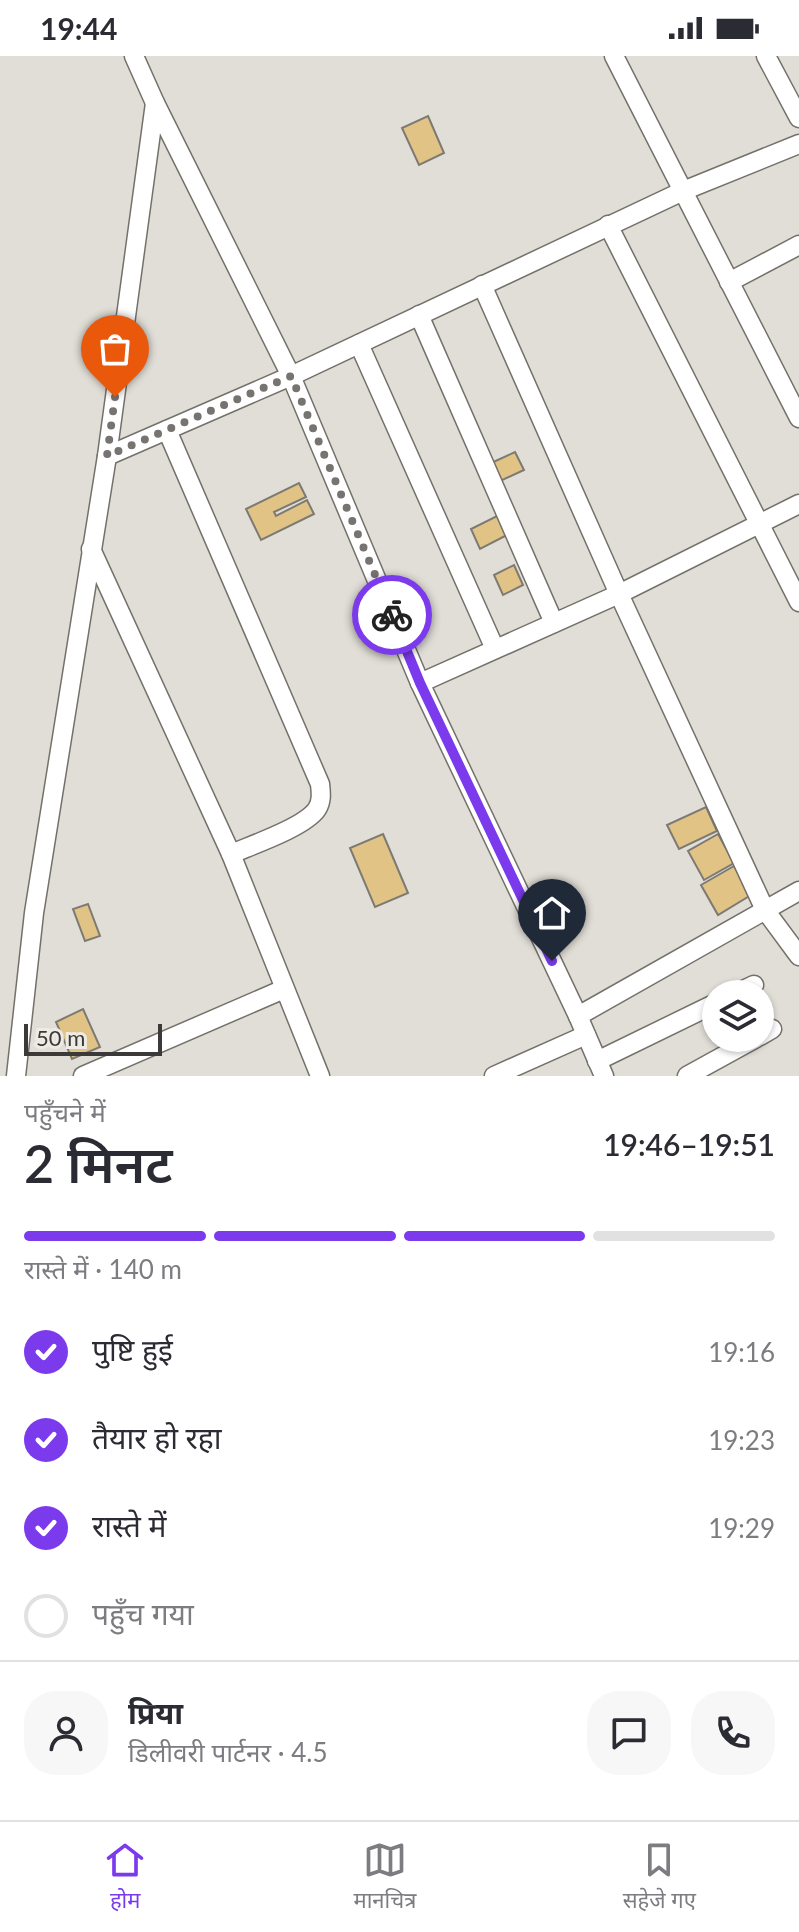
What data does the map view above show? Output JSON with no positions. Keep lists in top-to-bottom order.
{
  "scale_bar": "50 m",
  "page": {
    "status": "19:44",
    "scale": "50 m",
    "heading": ["2 मिनट", "पहुँचने में", "19:46–19:51"],
    "panel": ["प्रिया", "डिलीवरी पार्टनर · 4.5"],
    "bar": "रास्ते में · 140 m",
    "list": [
      ["पुष्टि हुई", "19:16"],
      ["तैयार हो रहा", "19:23"],
      ["रास्ते में", "19:29"],
      "पहुँच गया"
    ],
    "tabs": ["होम", "मानचित्र", "सहेजे गए"]
  }
}
